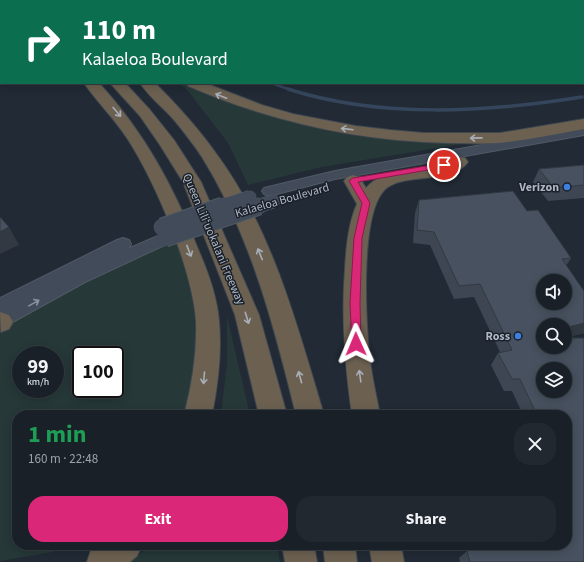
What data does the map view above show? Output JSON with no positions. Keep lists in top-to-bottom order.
{
  "streets": {
    "highway": ["Queen Liliʻuokalani Freeway"],
    "main road": ["Kalaeloa Boulevard"]
  },
  "places": ["Verizon", "Ross"],
  "page": {
    "turn": ["110 m", "Kalaeloa Boulevard"],
    "speed": "99 km/h",
    "limit": "100",
    "heading": ["1 min", "160 m · 22:48"],
    "buttons": ["Exit", "Share"]
  }
}
